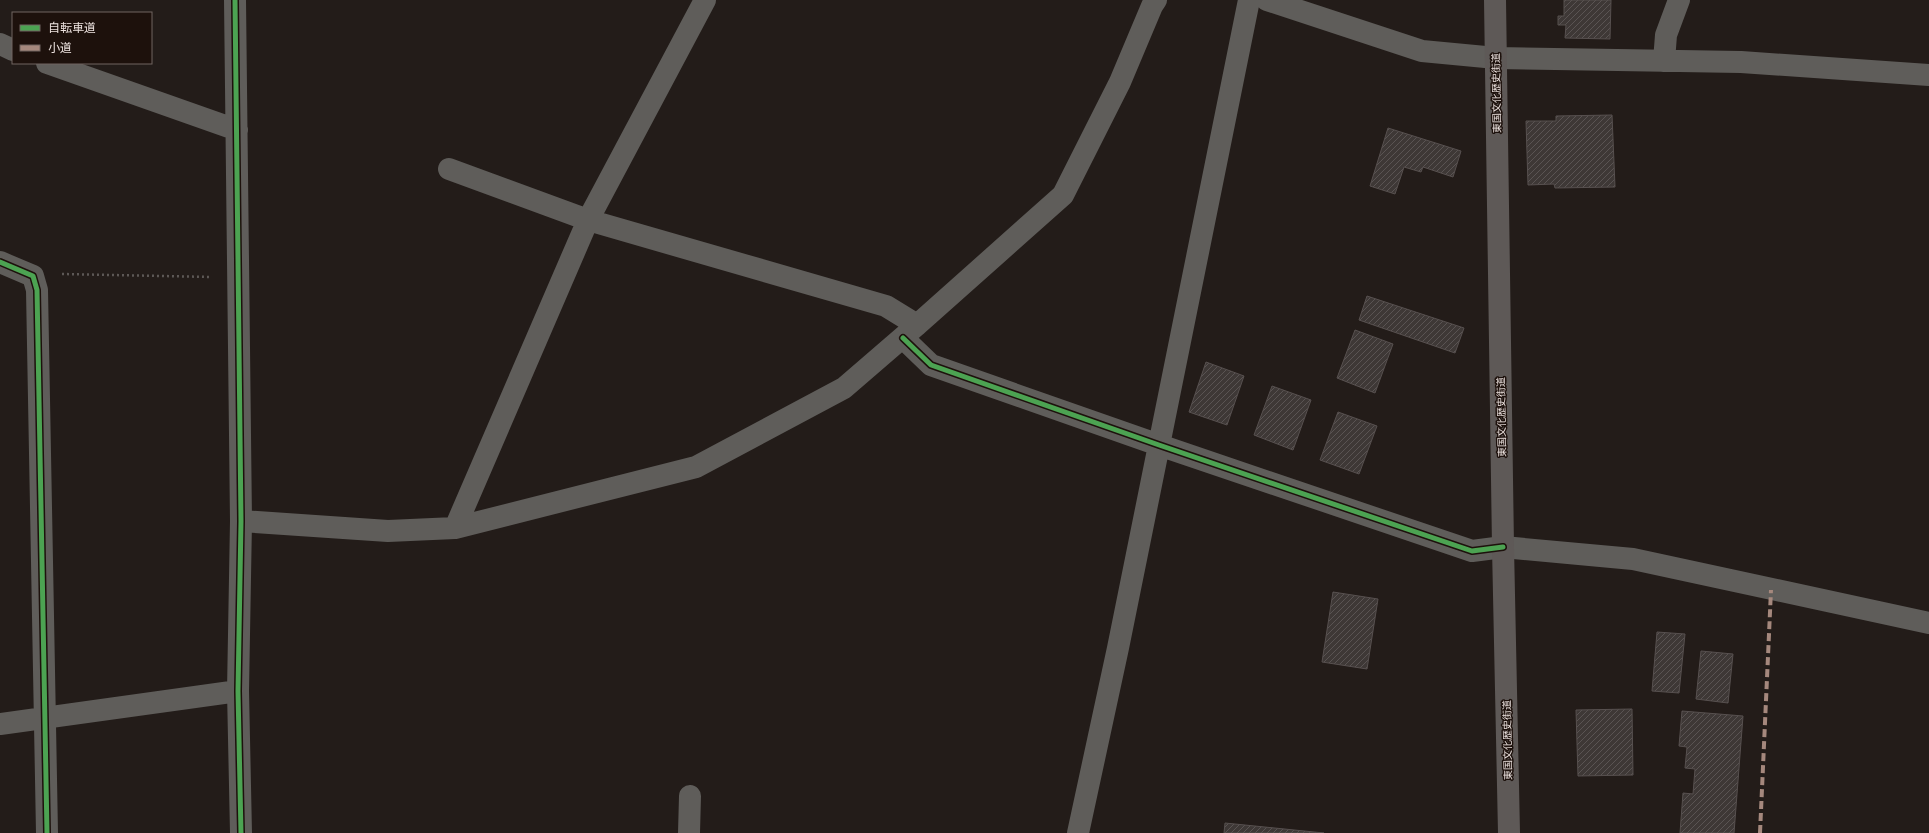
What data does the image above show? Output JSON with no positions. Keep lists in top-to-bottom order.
{
  "streets": {
    "highway": ["東国文化歴史街道"]
  },
  "legend": ["自転車道", "小道"]
}
